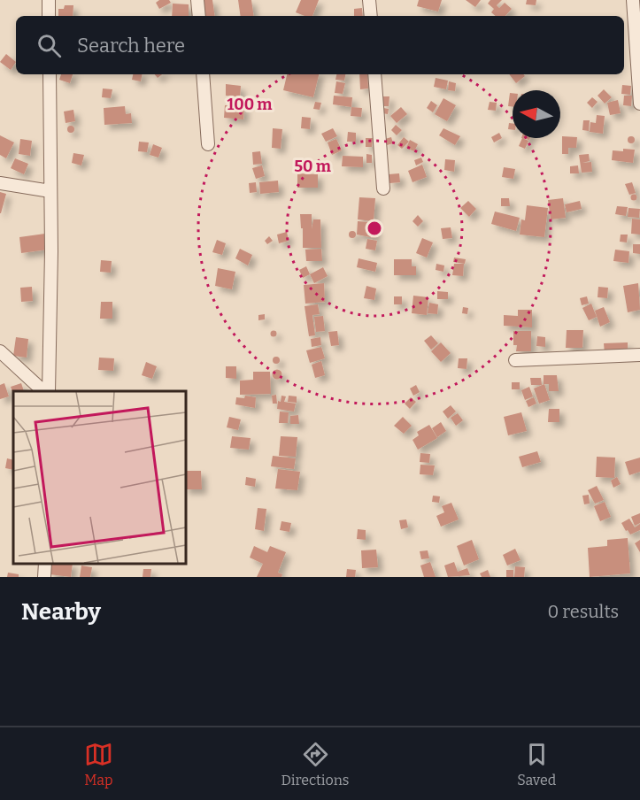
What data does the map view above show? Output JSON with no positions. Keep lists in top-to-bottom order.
{
  "north": "left",
  "page": {
    "search": "Search here",
    "heading": ["Nearby", "0 results"],
    "nav": ["Map", "Directions", "Saved"]
  },
  "rings": ["100 m", "50 m"]
}
